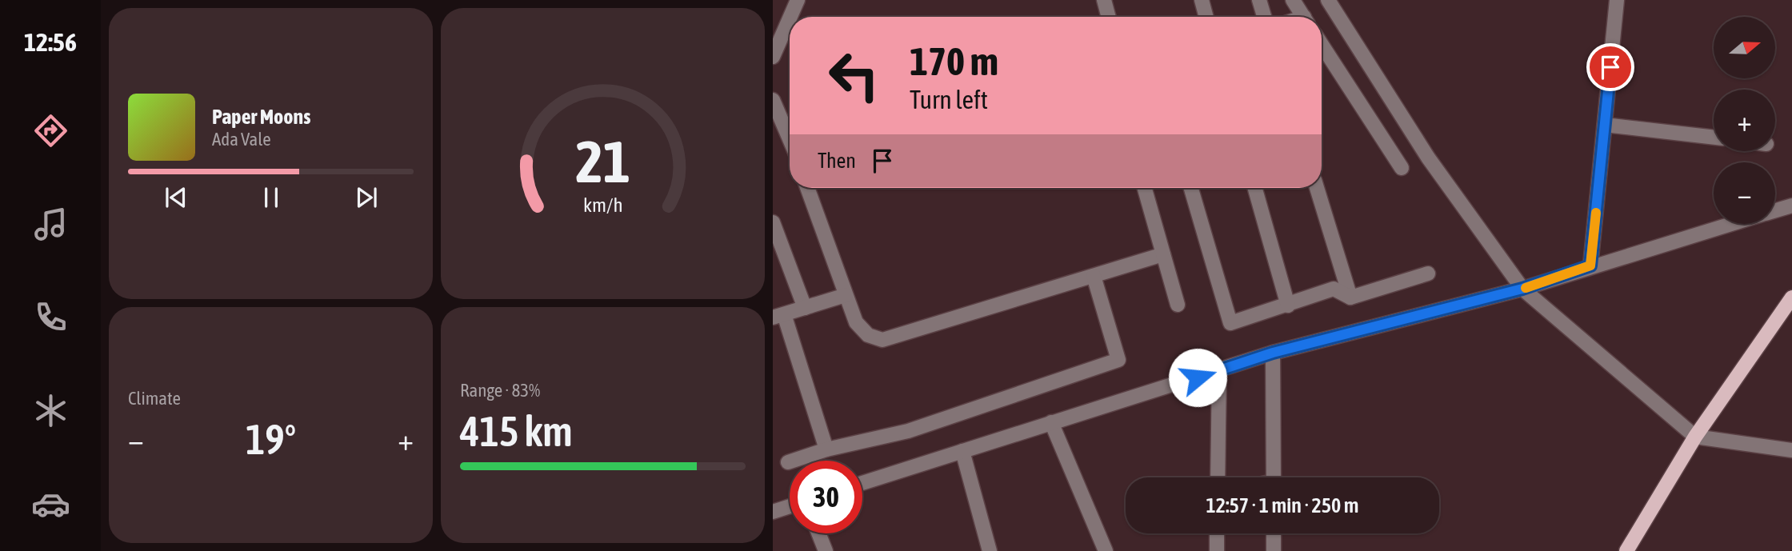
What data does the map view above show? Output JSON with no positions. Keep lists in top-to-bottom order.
{
  "north": "right",
  "page": {
    "tabs": "12:56",
    "map_buttons": ["+", "−"],
    "turn": ["170 m", "Turn left"],
    "song": ["Paper Moons", "Ada Vale"],
    "then": "Then",
    "tile": [
      "Climate",
      ["Range · 83%", "415 km"]
    ],
    "heat": ["−", "19°", "+"],
    "limit": "30",
    "trip": "12:57 · 1 min · 250 m",
    "gauge": ["21", "km/h"]
  }
}
